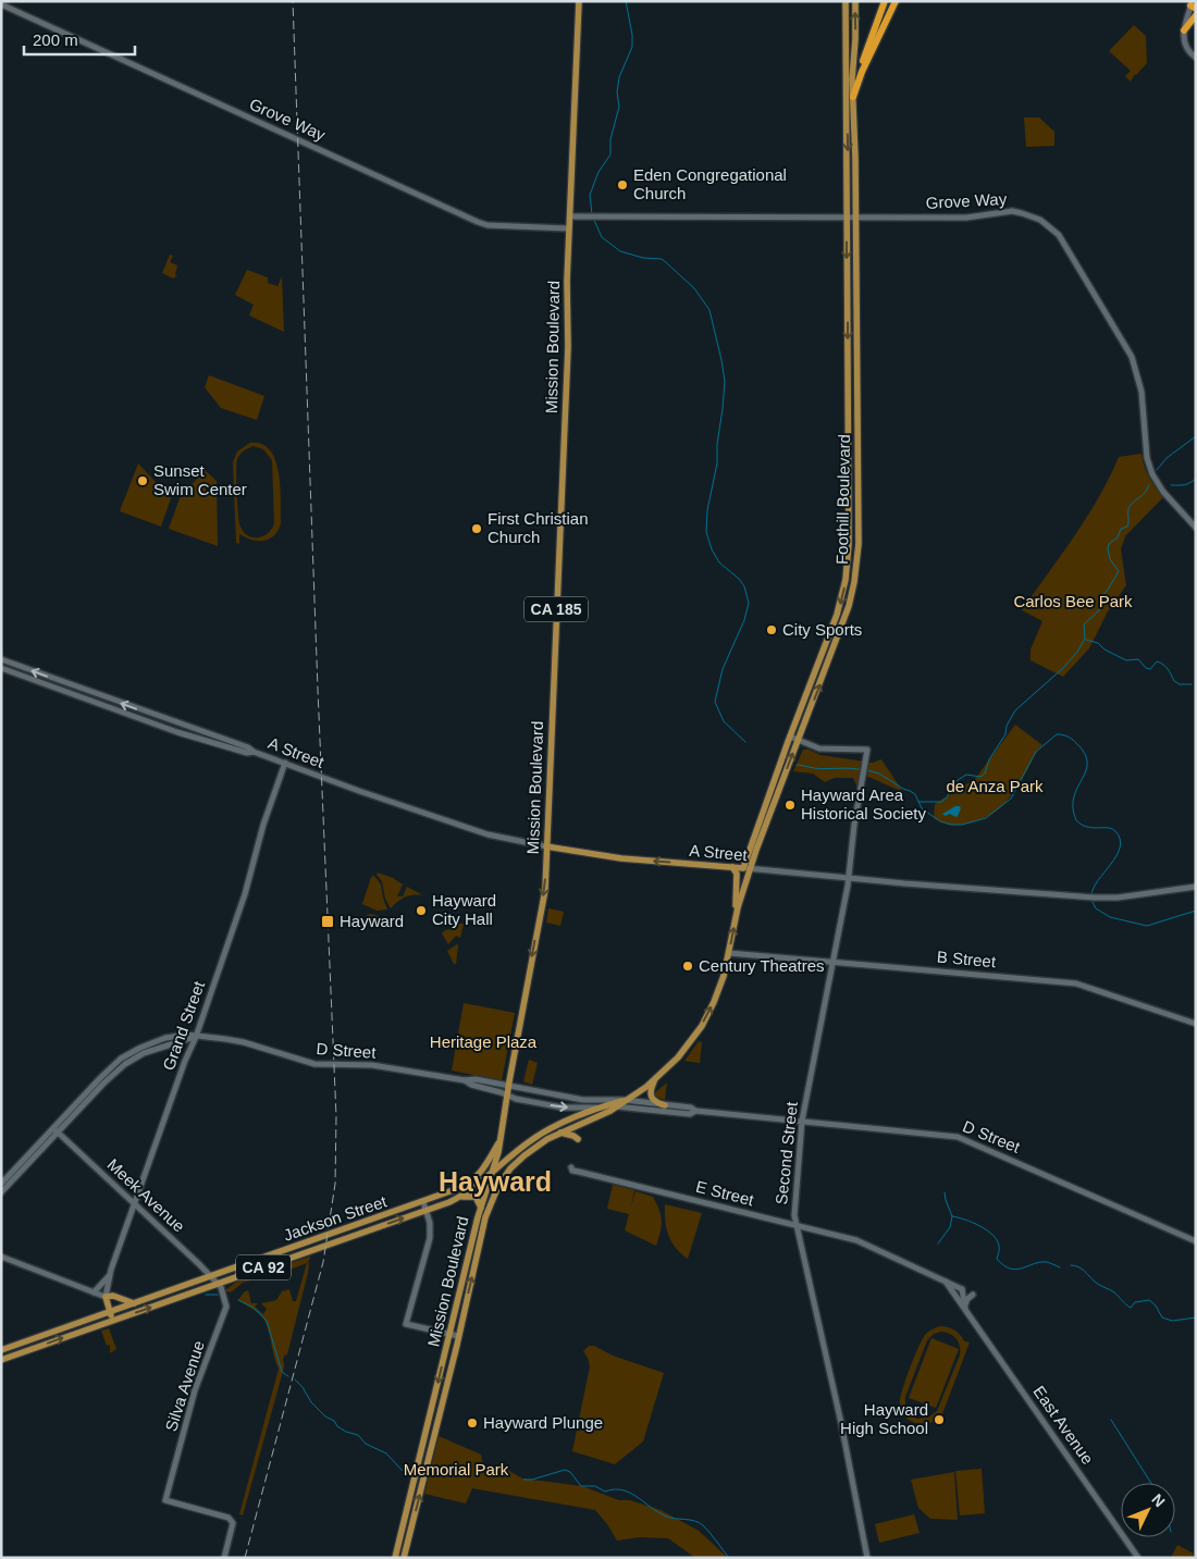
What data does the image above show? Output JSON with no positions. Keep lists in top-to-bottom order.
{
  "streets": {
    "main road": [
      "Mission Boulevard",
      "Foothill Boulevard",
      "CA 185",
      "A Street",
      "Jackson Street",
      "CA 92"
    ],
    "street": [
      "Grove Way",
      "B Street",
      "Grand Street",
      "D Street",
      "Second Street",
      "E Street",
      "Meek Avenue",
      "Silva Avenue",
      "East Avenue"
    ]
  },
  "crossings": [
    ["Grove Way", "Mission Boulevard"],
    ["Grove Way", "Foothill Boulevard"],
    ["Mission Boulevard", "Foothill Boulevard"],
    ["Mission Boulevard", "A Street"],
    ["Mission Boulevard", "D Street"],
    ["Mission Boulevard", "Jackson Street"],
    ["Foothill Boulevard", "A Street"],
    ["Foothill Boulevard", "B Street"],
    ["Foothill Boulevard", "D Street"],
    ["Foothill Boulevard", "Second Street"],
    ["Foothill Boulevard", "Jackson Street"],
    ["A Street", "Grand Street"],
    ["A Street", "Second Street"],
    ["B Street", "Second Street"],
    ["Grand Street", "D Street"],
    ["Grand Street", "Meek Avenue"],
    ["D Street", "Second Street"],
    ["D Street", "Meek Avenue"],
    ["Second Street", "E Street"],
    ["E Street", "East Avenue"],
    ["Meek Avenue", "Jackson Street"],
    ["Meek Avenue", "Silva Avenue"],
    ["Jackson Street", "Silva Avenue"]
  ],
  "districts": ["Hayward"],
  "parks": [
    "Carlos Bee Park",
    "de Anza Park",
    "Heritage Plaza",
    "Memorial Park"
  ],
  "places": {
    "other": [
      "Eden Congregational Church",
      "Sunset Swim Center",
      "First Christian Church",
      "City Sports",
      "Hayward Area Historical Society",
      "Hayward City Hall",
      "Century Theatres",
      "Hayward High School",
      "Hayward Plunge"
    ],
    "transit": ["Hayward"]
  },
  "scale_bar": "200 m",
  "north": "top right"
}
